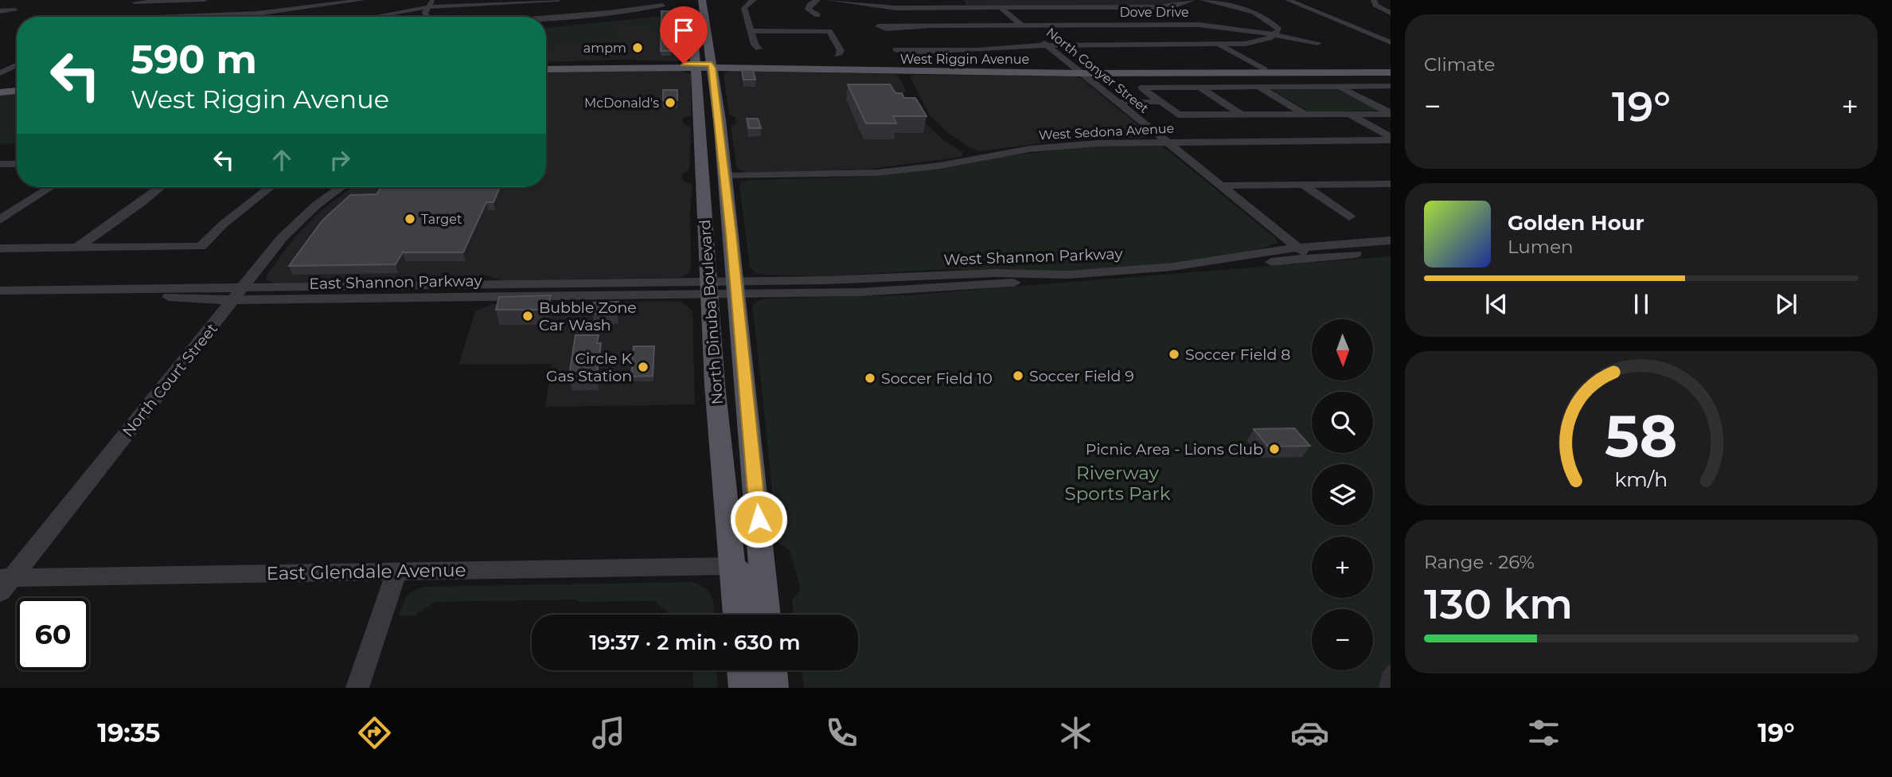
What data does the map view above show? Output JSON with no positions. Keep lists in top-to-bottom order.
{
  "streets": {
    "main road": ["West Riggin Avenue", "North Dinuba Boulevard"],
    "street": [
      "Dove Drive",
      "North Conyer Street",
      "West Sedona Avenue",
      "West Shannon Parkway",
      "East Shannon Parkway",
      "North Court Street",
      "East Glendale Avenue"
    ]
  },
  "crossings": [
    ["Dove Drive", "North Conyer Street"],
    ["West Riggin Avenue", "North Conyer Street"],
    ["West Riggin Avenue", "North Dinuba Boulevard"],
    ["North Conyer Street", "West Sedona Avenue"],
    ["North Conyer Street", "West Shannon Parkway"],
    ["West Sedona Avenue", "North Dinuba Boulevard"],
    ["West Shannon Parkway", "East Shannon Parkway"],
    ["West Shannon Parkway", "North Dinuba Boulevard"],
    ["East Shannon Parkway", "North Dinuba Boulevard"],
    ["East Shannon Parkway", "North Court Street"],
    ["North Dinuba Boulevard", "East Glendale Avenue"],
    ["North Court Street", "East Glendale Avenue"]
  ],
  "parks": ["Riverway Sports Park"],
  "places": [
    "ampm",
    "McDonald's",
    "Target",
    "Bubble Zone Car Wash",
    "Soccer Field 8",
    "Circle K Gas Station",
    "Soccer Field 9",
    "Soccer Field 10",
    "Picnic Area - Lions Club"
  ],
  "north": "bottom",
  "page": {
    "tile": [
      "Climate",
      ["Range · 26%", "130 km"]
    ],
    "turn": ["590 m", "West Riggin Avenue"],
    "heat": ["−", "19°", "+"],
    "song": ["Golden Hour", "Lumen"],
    "map_buttons": ["+", "−"],
    "limit": "60",
    "trip": "19:37 · 2 min · 630 m",
    "tabs": ["19:35", "19°"],
    "gauge": ["58", "km/h"]
  }
}
